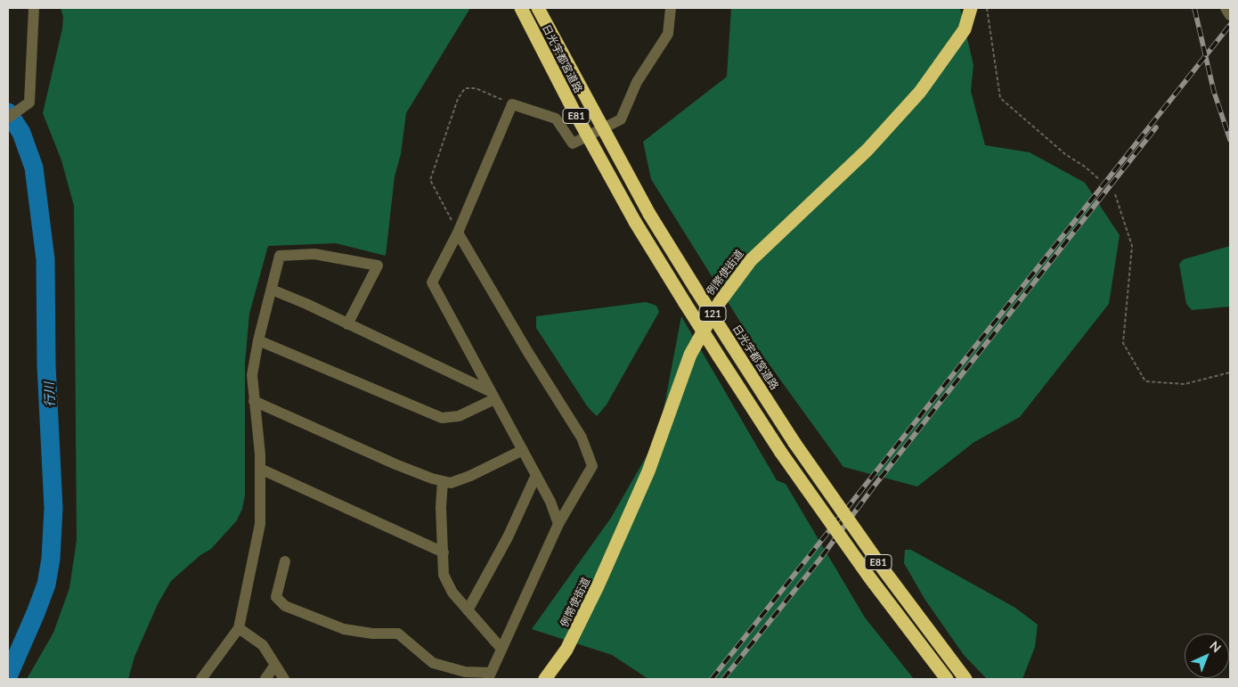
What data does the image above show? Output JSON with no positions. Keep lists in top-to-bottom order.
{
  "streets": {
    "highway": [
      "日光宇都宮道路",
      "E81",
      "例幣使街道",
      "121"
    ]
  },
  "water": ["行川"],
  "north": "top right"
}
